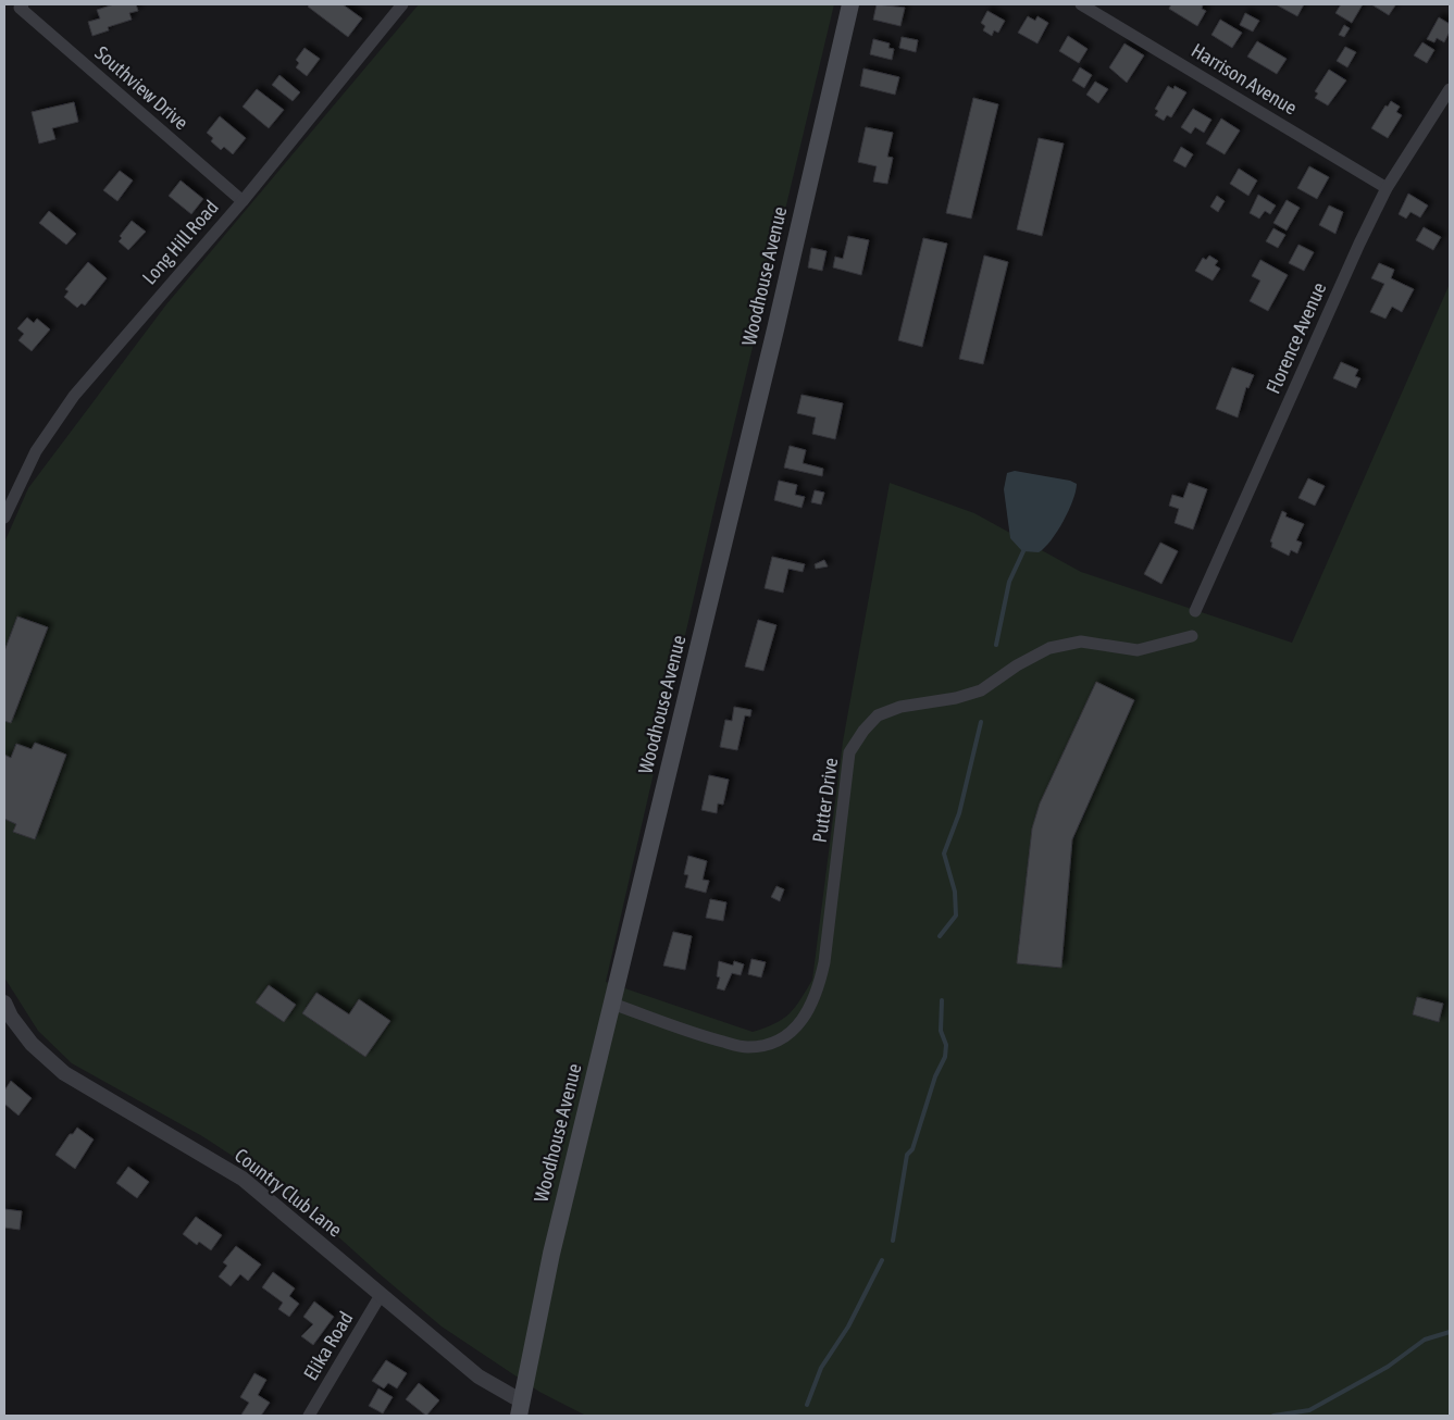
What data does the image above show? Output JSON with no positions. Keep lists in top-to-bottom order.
{
  "streets": {
    "main road": ["Woodhouse Avenue"],
    "street": [
      "Harrison Avenue",
      "Southview Drive",
      "Long Hill Road",
      "Florence Avenue",
      "Putter Drive",
      "Country Club Lane",
      "Elika Road"
    ]
  },
  "crossings": [
    ["Harrison Avenue", "Florence Avenue"],
    ["Southview Drive", "Long Hill Road"],
    ["Woodhouse Avenue", "Putter Drive"],
    ["Woodhouse Avenue", "Country Club Lane"],
    ["Country Club Lane", "Elika Road"]
  ]
}
